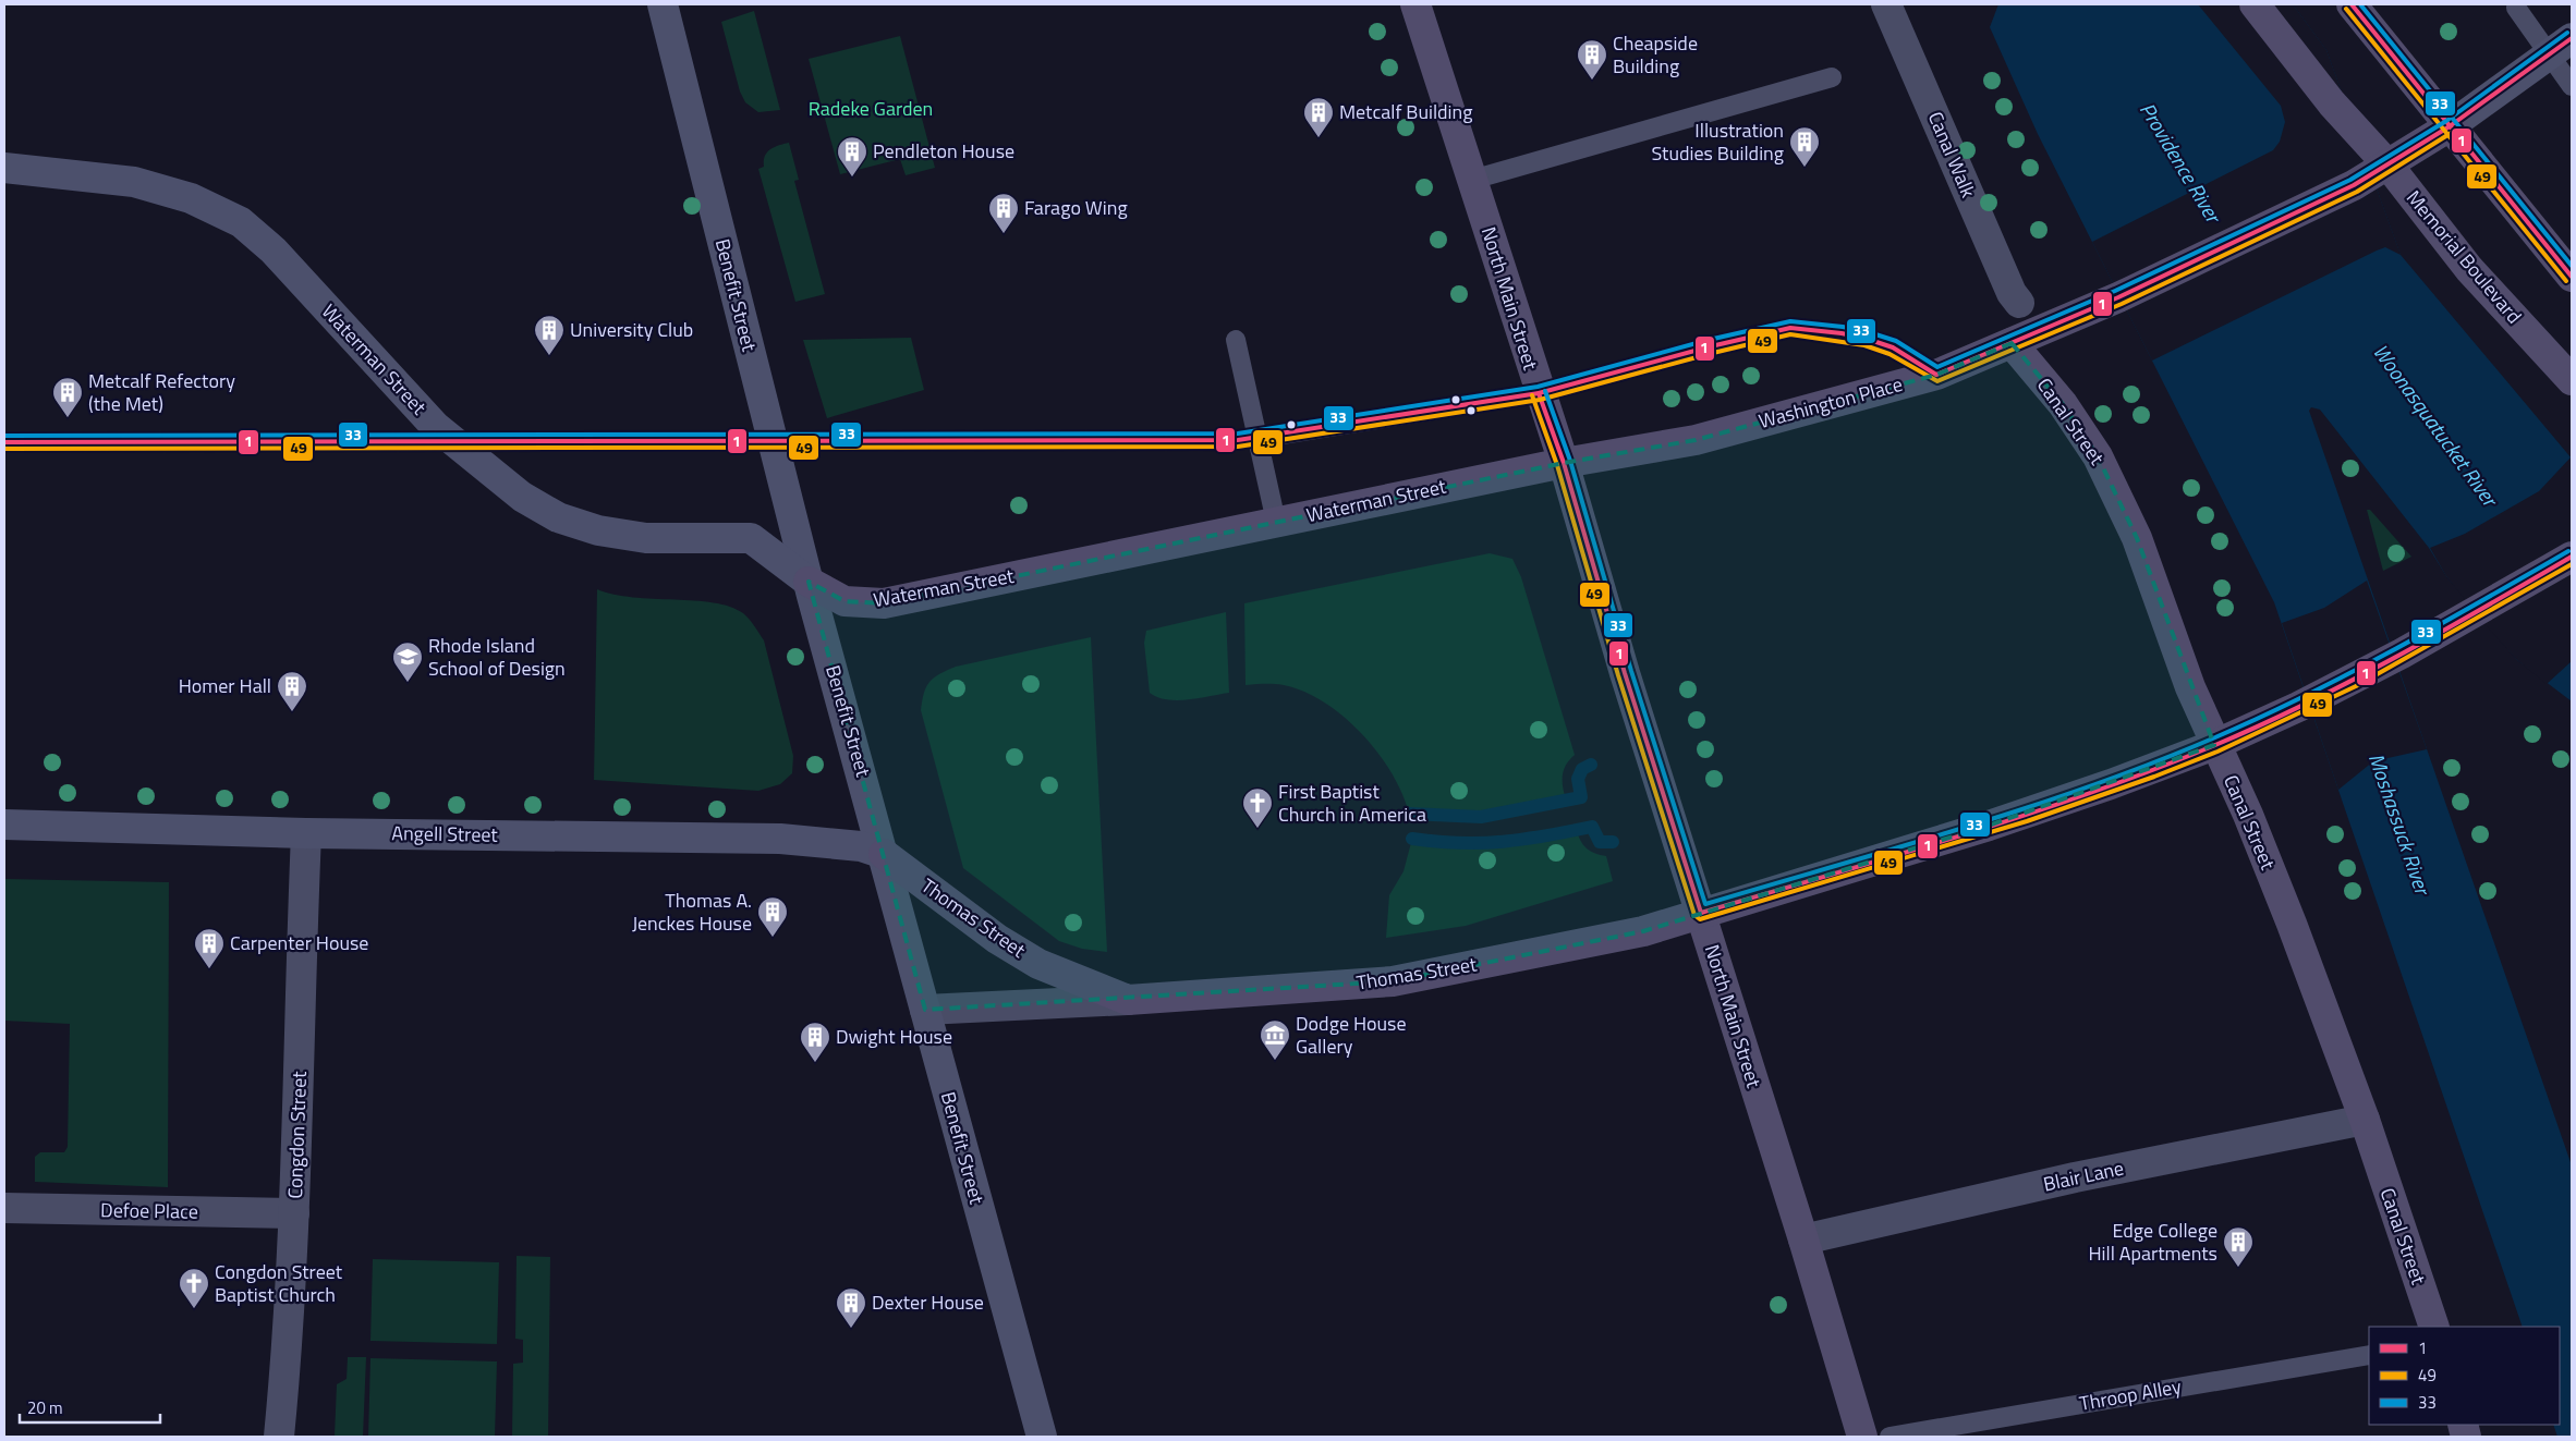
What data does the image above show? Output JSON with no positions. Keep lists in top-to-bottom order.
{
  "streets": {
    "main road": [
      "Memorial Boulevard",
      "Benefit Street",
      "North Main Street",
      "Waterman Street",
      "Washington Place",
      "Canal Street",
      "Angell Street",
      "Thomas Street"
    ],
    "street": [
      "Canal Walk",
      "Congdon Street",
      "Blair Lane",
      "Defoe Place"
    ],
    "lane": ["Throop Alley"]
  },
  "crossings": [
    ["Memorial Boulevard", "Washington Place"],
    ["Benefit Street", "Waterman Street"],
    ["Benefit Street", "Angell Street"],
    ["Benefit Street", "Thomas Street"],
    ["North Main Street", "Waterman Street"],
    ["North Main Street", "Washington Place"],
    ["North Main Street", "Thomas Street"],
    ["North Main Street", "Blair Lane"],
    ["Waterman Street", "Washington Place"],
    ["Washington Place", "Canal Street"],
    ["Canal Street", "Thomas Street"],
    ["Canal Street", "Blair Lane"],
    ["Angell Street", "Thomas Street"],
    ["Angell Street", "Congdon Street"],
    ["Congdon Street", "Defoe Place"]
  ],
  "water": ["Providence River", "Woonasquatucket River", "Moshassuck River"],
  "parks": ["Radeke Garden"],
  "places": {
    "building": [
      "Cheapside Building",
      "Metcalf Building",
      "Illustration Studies Building",
      "Pendleton House",
      "Farago Wing",
      "University Club",
      "Metcalf Refectory (the Met)",
      "Homer Hall",
      "Thomas A. Jenckes House",
      "Carpenter House",
      "Dwight House",
      "Edge College Hill Apartments",
      "Dexter House"
    ],
    "school or university": ["Rhode Island School of Design"],
    "church": ["First Baptist Church in America", "Congdon Street Baptist Church"],
    "museum": ["Dodge House Gallery"]
  },
  "lines": ["transit line 1", "transit line 33", "transit line 49"],
  "legend": ["1", "49", "33"],
  "scale_bar": "20 m"
}
